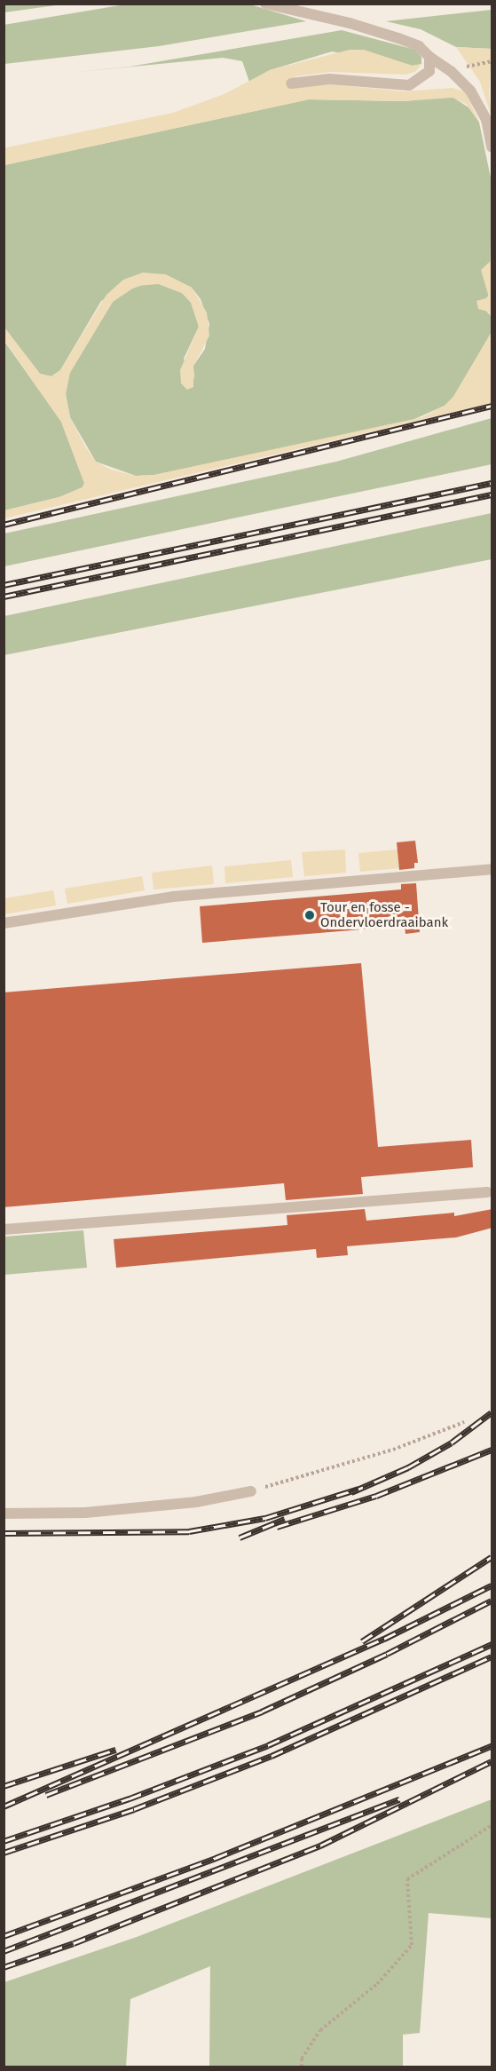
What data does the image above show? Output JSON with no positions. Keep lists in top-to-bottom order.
{
  "places": ["Tour en fosse - Ondervloerdraaibank"]
}
